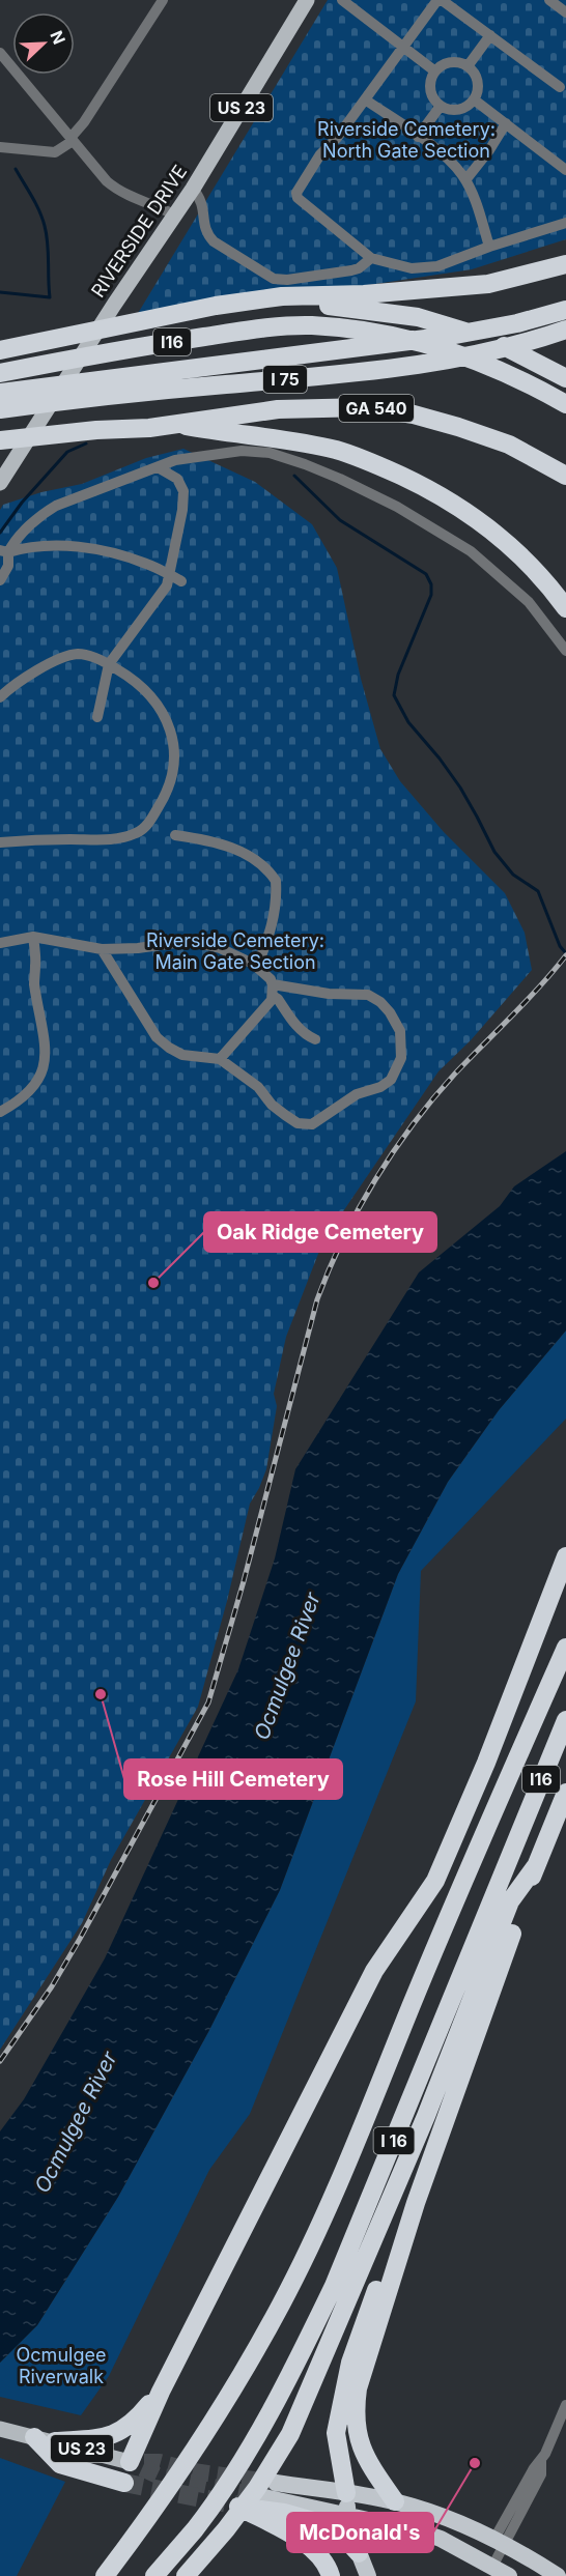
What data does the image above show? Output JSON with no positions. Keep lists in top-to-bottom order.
{
  "streets": {
    "highway": [
      "I16",
      "I 75",
      "GA 540",
      "I 16"
    ],
    "main road": ["US 23", "RIVERSIDE DRIVE"]
  },
  "crossings": [
    ["I16", "I 16"]
  ],
  "water": ["Ocmulgee River"],
  "parks": ["Riverside Cemetery: North Gate Section", "Riverside Cemetery: Main Gate Section", "Ocmulgee Riverwalk"],
  "places": ["Oak Ridge Cemetery", "Rose Hill Cemetery", "McDonald's"],
  "north": "top right"
}
